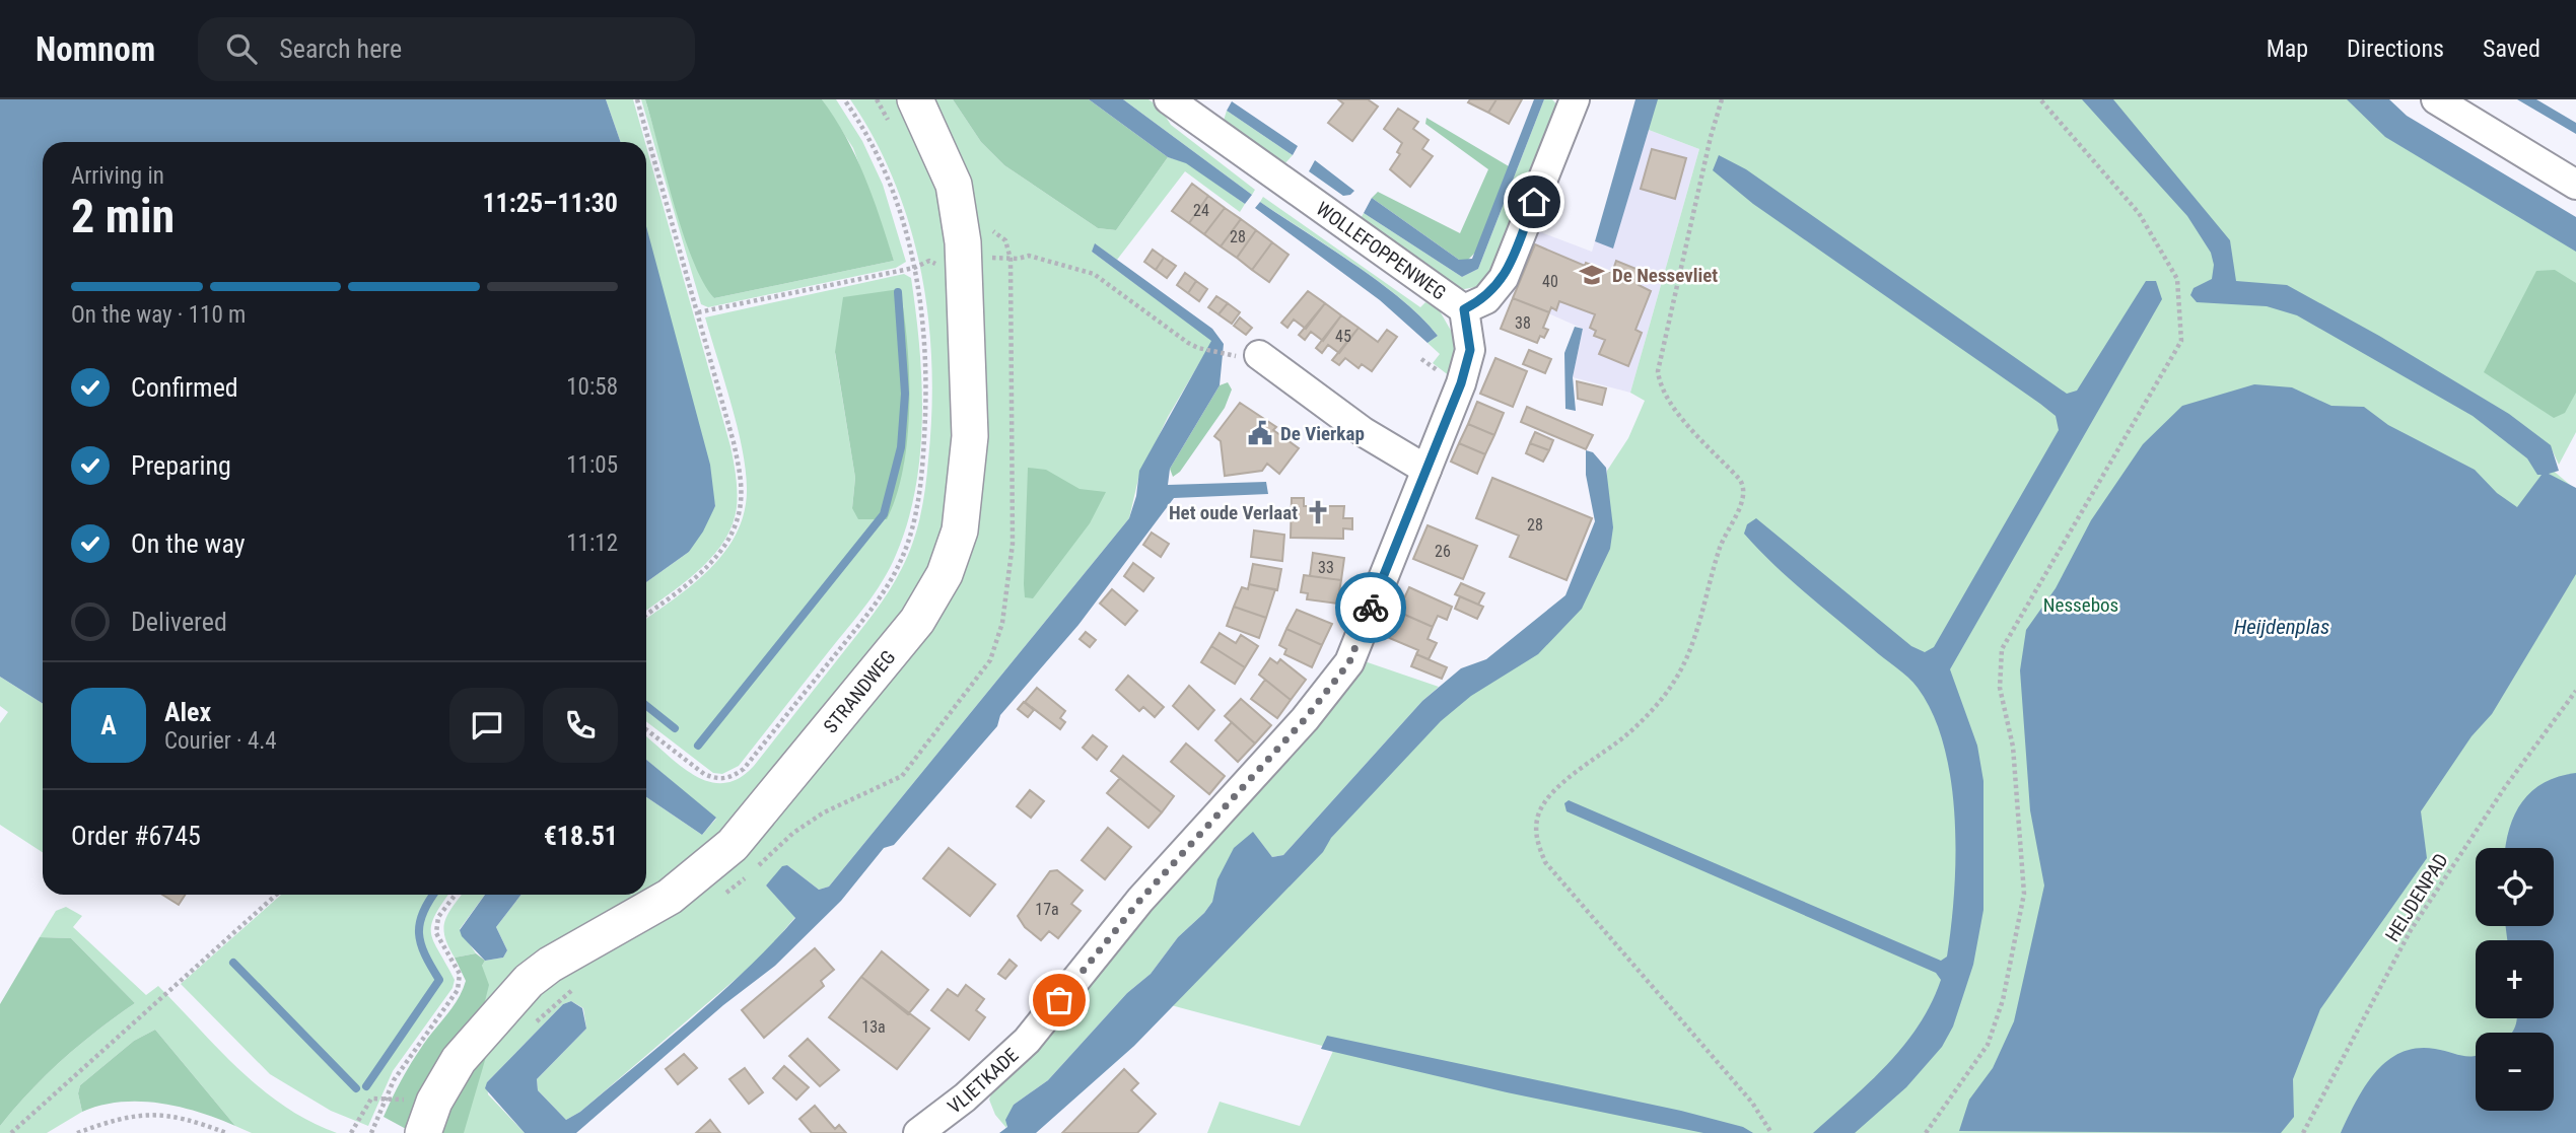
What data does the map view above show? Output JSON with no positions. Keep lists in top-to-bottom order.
{
  "streets": {
    "street": ["WOLLEFOPPENWEG", "STRANDWEG", "VLIETKADE"],
    "path": ["HEIJDENPAD"]
  },
  "crossings": [
    ["WOLLEFOPPENWEG", "VLIETKADE"]
  ],
  "water": ["Heijdenplas"],
  "parks": ["Nessebos"],
  "places": {
    "school or university": ["De Nessevliet"],
    "public building": ["De Vierkap"],
    "church": ["Het oude Verlaat"]
  },
  "house_numbers": [
    "24",
    "28",
    "40",
    "38",
    "45",
    "28",
    "26",
    "33",
    "17a",
    "13a"
  ],
  "page": {
    "header": "Nomnom",
    "search": "Search here",
    "nav": ["Map", "Directions", "Saved"],
    "heading": ["2 min", "Arriving in", "11:25–11:30"],
    "panel": [
      "Alex",
      "Courier · 4.4",
      "Order #6745",
      "€18.51"
    ],
    "bar": "On the way · 110 m",
    "list": [
      ["Confirmed", "10:58"],
      ["Preparing", "11:05"],
      ["On the way", "11:12"],
      "Delivered"
    ],
    "round": "A",
    "map_buttons": ["+", "−"]
  }
}
